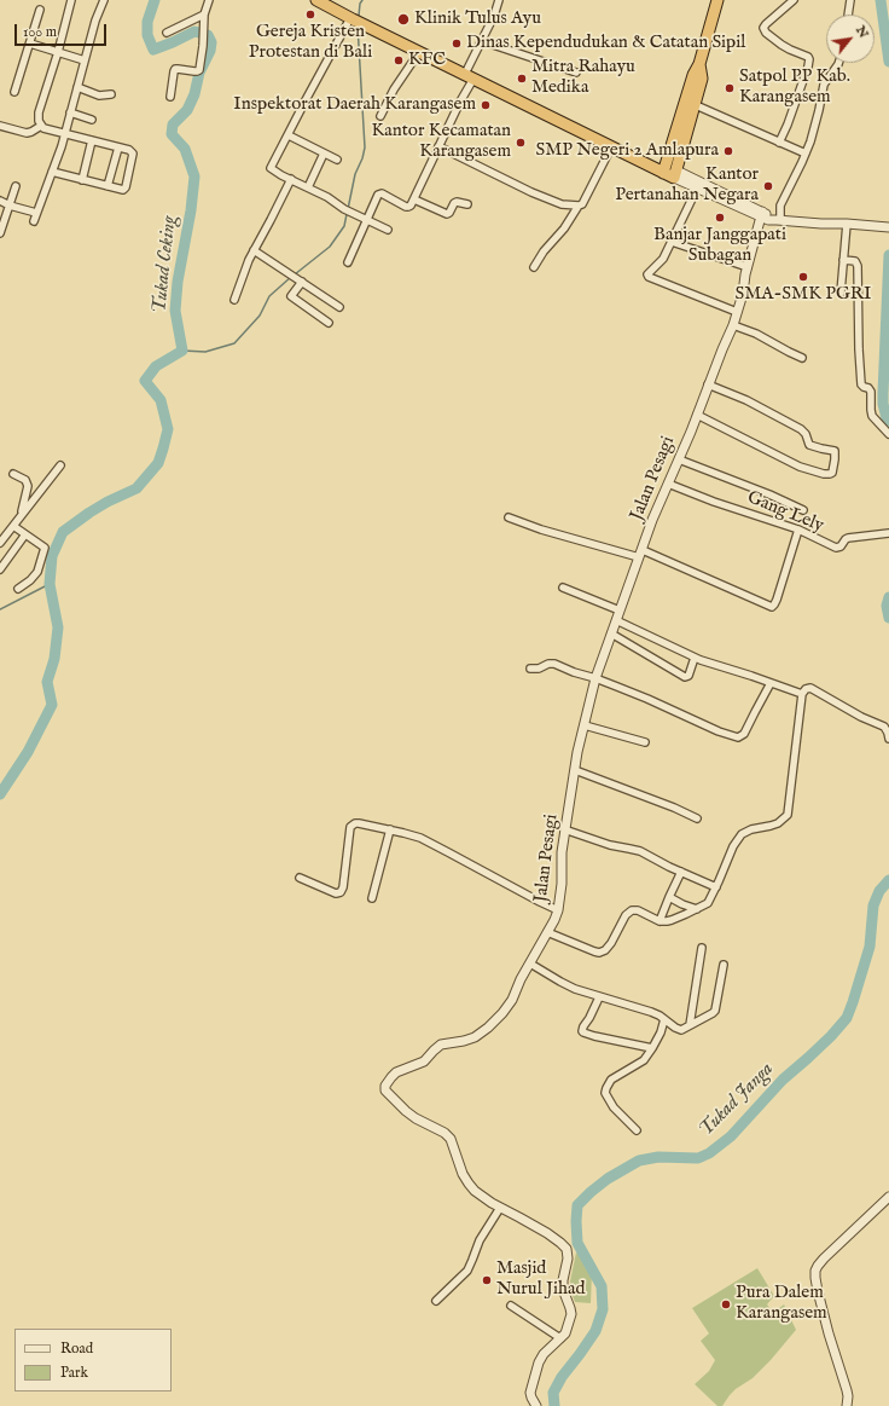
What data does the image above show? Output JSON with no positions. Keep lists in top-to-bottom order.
{
  "streets": {
    "street": ["Jalan Pesagi", "Gang Lely"]
  },
  "crossings": [
    ["Jalan Pesagi", "Gang Lely"]
  ],
  "water": ["Tukad Ceking", "Tukad Janga"],
  "places": [
    "Gereja Kristen Protestan di Bali",
    "Klinik Tulus Ayu",
    "Dinas Kependudukan & Catatan Sipil",
    "KFC",
    "Mitra Rahayu Medika",
    "Satpol PP Kab. Karangasem",
    "Inspektorat Daerah Karangasem",
    "Kantor Kecamatan Karangasem",
    "SMP Negeri 2 Amlapura",
    "Kantor Pertanahan Negara",
    "Banjar Janggapati Subagan",
    "SMA-SMK PGRI",
    "Masjid Nurul Jihad",
    "Pura Dalem Karangasem"
  ],
  "legend": ["Road", "Park"],
  "scale_bar": "100 m",
  "north": "top right"
}
